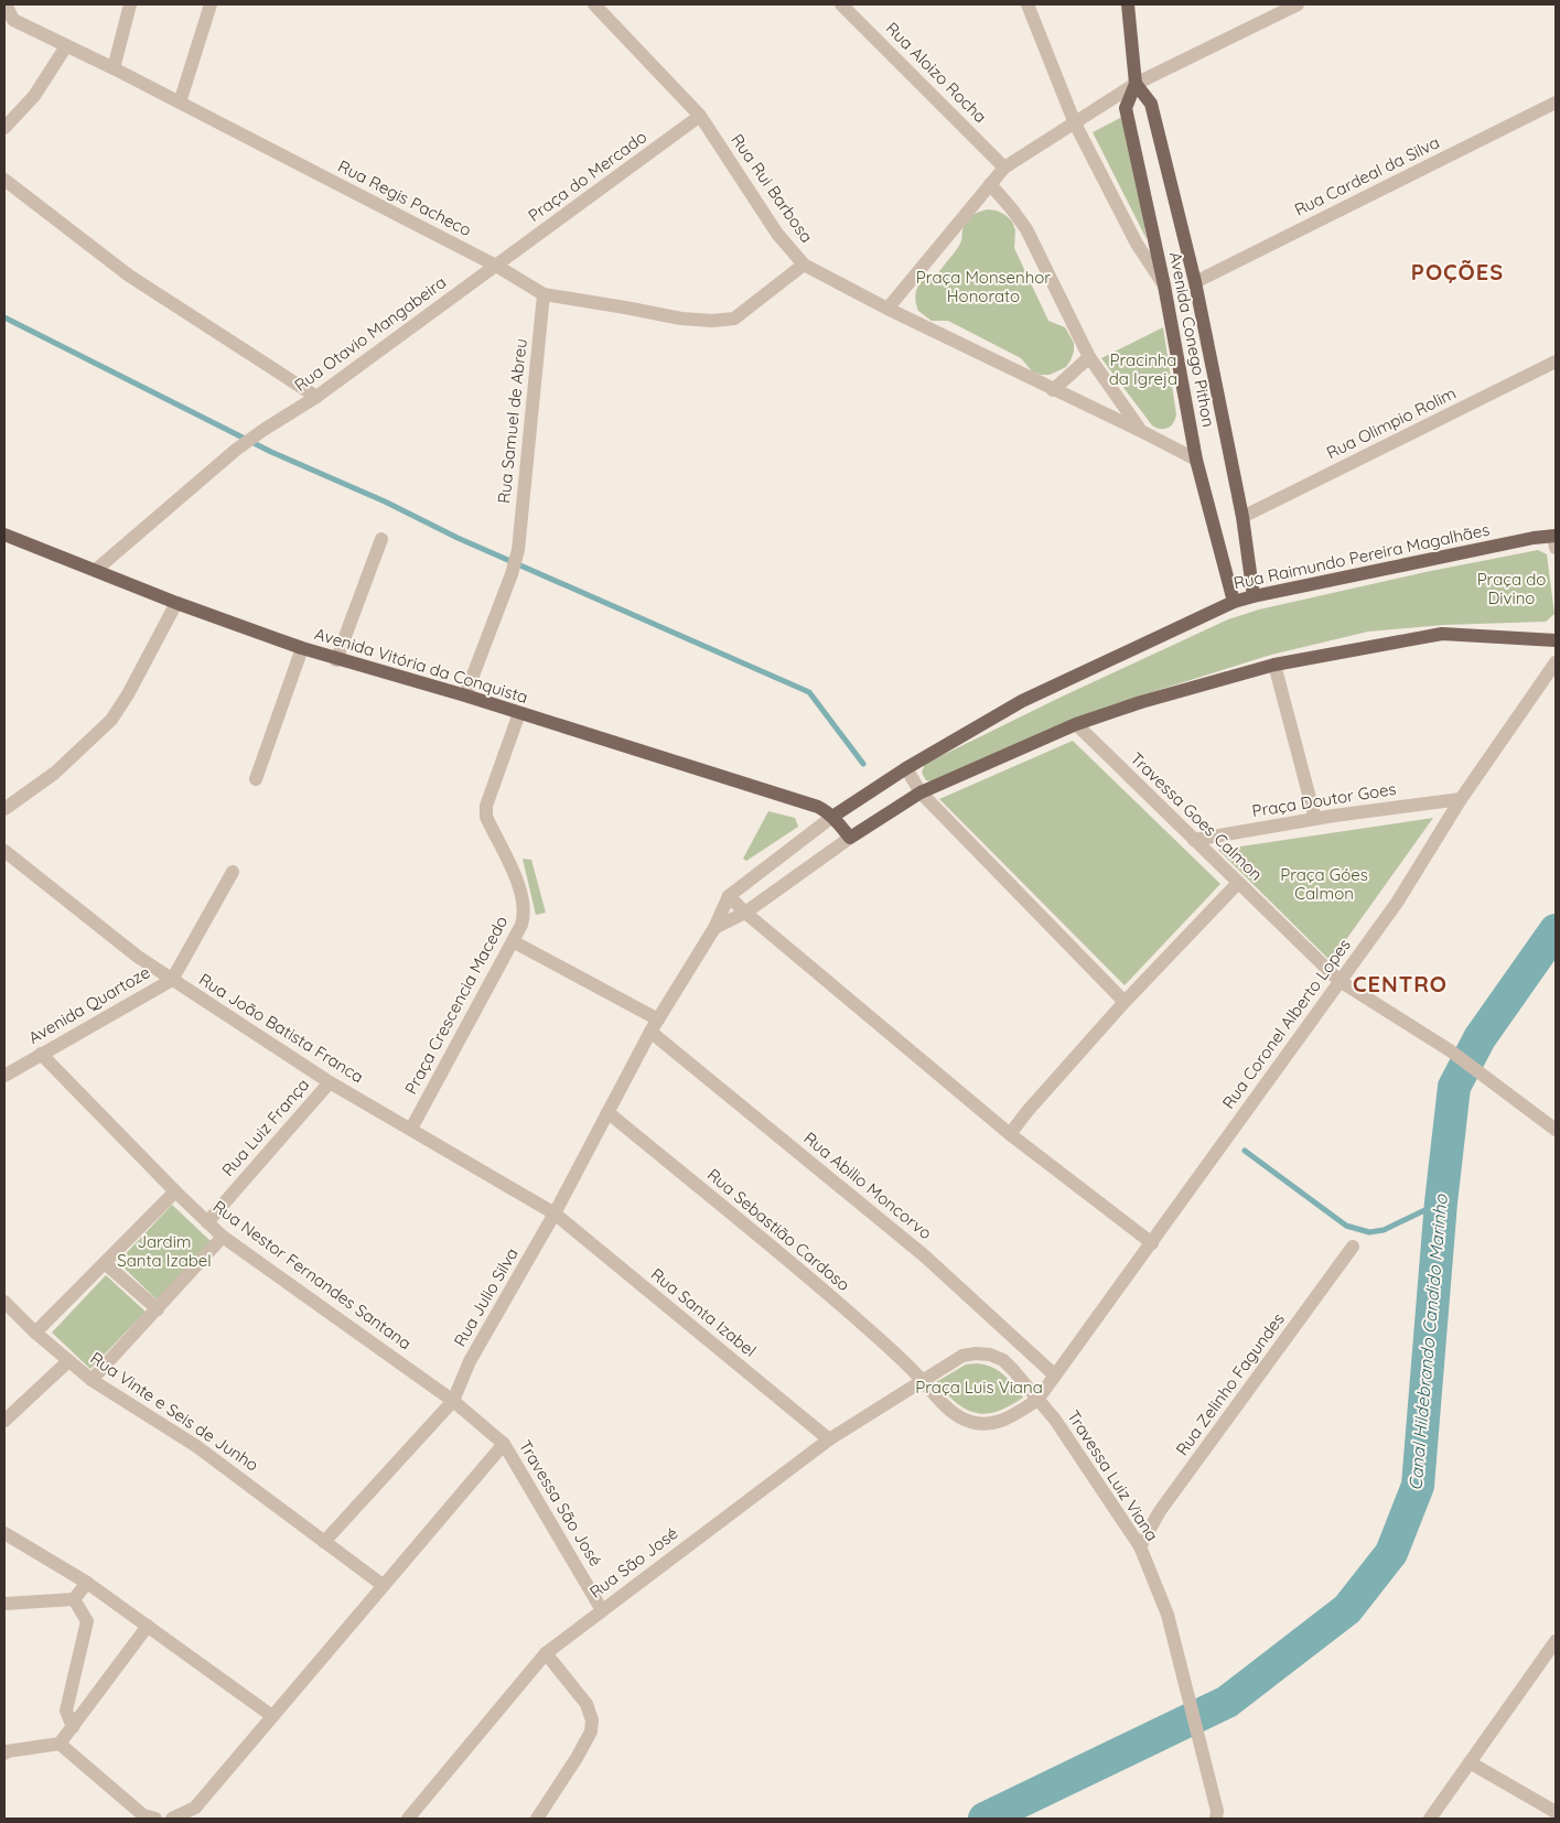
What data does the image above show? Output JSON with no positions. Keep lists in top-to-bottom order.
{
  "streets": {
    "main road": ["Avenida Conego Pithon", "Rua Raimundo Pereira Magalhães", "Avenida Vitória da Conquista"],
    "street": [
      "Rua Aloizo Rocha",
      "Praça do Mercado",
      "Rua Cardeal da Silva",
      "Rua Rui Barbosa",
      "Rua Regis Pacheco",
      "Rua Otavio Mangabeira",
      "Rua Samuel de Abreu",
      "Rua Olimpio Rolim",
      "Praça Doutor Goes",
      "Travessa Goes Calmon",
      "Avenida Quartoze",
      "Praça Crescencia Macedo",
      "Rua Coronel Alberto Lopes",
      "Rua João Batista Franca",
      "Rua Luiz França",
      "Rua Abilio Moncorvo",
      "Rua Sebastião Cardoso",
      "Rua Nestor Fernandes Santana",
      "Rua Julio Silva",
      "Rua Santa Izabel",
      "Rua Zelinho Fagundes",
      "Rua Vinte e Seis de Junho",
      "Travessa Luiz Viana",
      "Travessa São José",
      "Rua São José"
    ]
  },
  "crossings": [
    ["Praça do Mercado", "Rua Rui Barbosa"],
    ["Praça do Mercado", "Rua Regis Pacheco"],
    ["Praça do Mercado", "Rua Otavio Mangabeira"],
    ["Rua Cardeal da Silva", "Avenida Conego Pithon"],
    ["Rua Rui Barbosa", "Rua Regis Pacheco"],
    ["Rua Rui Barbosa", "Avenida Conego Pithon"],
    ["Rua Regis Pacheco", "Rua Otavio Mangabeira"],
    ["Rua Regis Pacheco", "Rua Samuel de Abreu"],
    ["Rua Otavio Mangabeira", "Avenida Vitória da Conquista"],
    ["Avenida Conego Pithon", "Rua Olimpio Rolim"],
    ["Avenida Conego Pithon", "Rua Raimundo Pereira Magalhães"],
    ["Rua Samuel de Abreu", "Avenida Vitória da Conquista"],
    ["Rua Raimundo Pereira Magalhães", "Avenida Vitória da Conquista"],
    ["Rua Raimundo Pereira Magalhães", "Rua João Batista Franca"],
    ["Rua Raimundo Pereira Magalhães", "Rua Abilio Moncorvo"],
    ["Rua Raimundo Pereira Magalhães", "Rua Sebastião Cardoso"],
    ["Rua Raimundo Pereira Magalhães", "Rua Julio Silva"],
    ["Rua Raimundo Pereira Magalhães", "Rua Santa Izabel"],
    ["Avenida Vitória da Conquista", "Praça Crescencia Macedo"],
    ["Praça Doutor Goes", "Travessa Goes Calmon"],
    ["Praça Doutor Goes", "Rua Coronel Alberto Lopes"],
    ["Travessa Goes Calmon", "Rua Coronel Alberto Lopes"],
    ["Avenida Quartoze", "Rua João Batista Franca"],
    ["Avenida Quartoze", "Rua Nestor Fernandes Santana"],
    ["Praça Crescencia Macedo", "Rua João Batista Franca"],
    ["Praça Crescencia Macedo", "Rua Abilio Moncorvo"],
    ["Rua Coronel Alberto Lopes", "Rua Abilio Moncorvo"],
    ["Rua Coronel Alberto Lopes", "Travessa Luiz Viana"],
    ["Rua João Batista Franca", "Rua Luiz França"],
    ["Rua João Batista Franca", "Rua Julio Silva"],
    ["Rua João Batista Franca", "Rua Santa Izabel"],
    ["Rua Luiz França", "Rua Nestor Fernandes Santana"],
    ["Rua Sebastião Cardoso", "Travessa Luiz Viana"],
    ["Rua Sebastião Cardoso", "Rua São José"],
    ["Rua Nestor Fernandes Santana", "Rua Julio Silva"],
    ["Rua Nestor Fernandes Santana", "Travessa São José"],
    ["Rua Julio Silva", "Rua Santa Izabel"],
    ["Rua Julio Silva", "Rua Vinte e Seis de Junho"],
    ["Rua Julio Silva", "Travessa São José"],
    ["Rua Santa Izabel", "Rua São José"],
    ["Rua Zelinho Fagundes", "Travessa Luiz Viana"],
    ["Travessa Luiz Viana", "Rua São José"],
    ["Travessa São José", "Rua São José"]
  ],
  "districts": ["POÇÕES", "CENTRO"],
  "water": ["Canal Hildebrando Candido Marinho"],
  "parks": [
    "Praça Monsenhor Honorato",
    "Pracinha da Igreja",
    "Praça do Divino",
    "Praça Góes Calmon",
    "Jardim Santa Izabel",
    "Praça Luis Viana"
  ]
}
